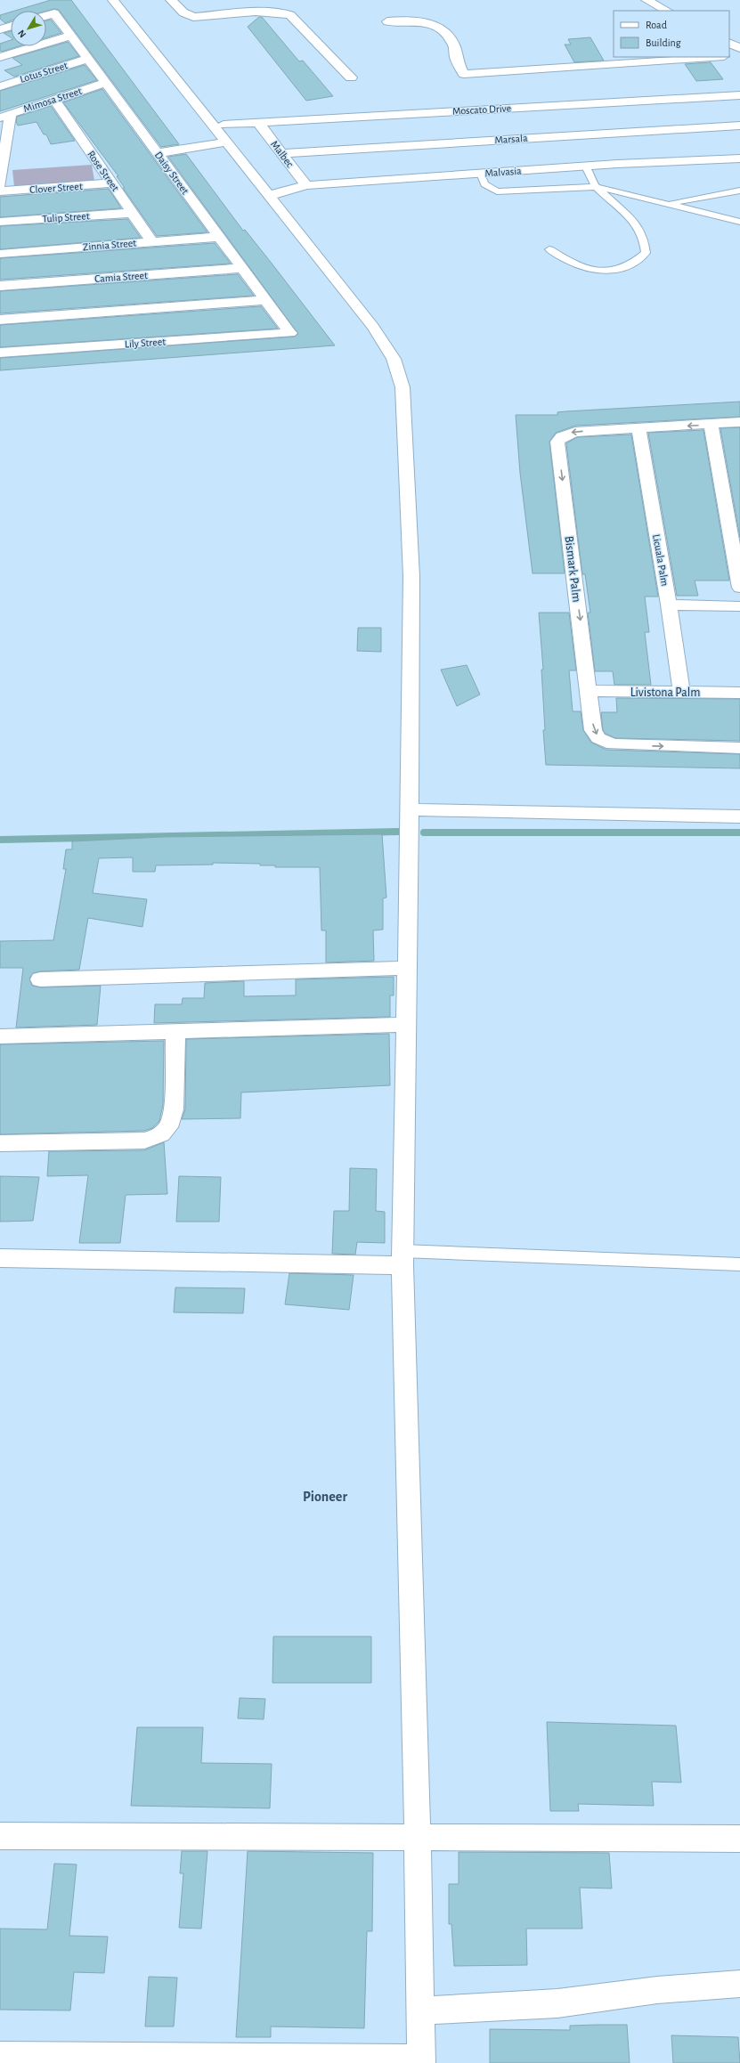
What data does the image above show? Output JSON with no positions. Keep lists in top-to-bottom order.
{
  "streets": {
    "street": [
      "Lotus Street",
      "Mimosa Street",
      "Moscato Drive",
      "Marsala",
      "Malbec",
      "Rose Street",
      "Malvasia",
      "Daisy Street",
      "Clover Street",
      "Tulip Street",
      "Zinnia Street",
      "Camia Street",
      "Lily Street",
      "Licuala Palm",
      "Bismark Palm",
      "Livistona Palm"
    ]
  },
  "crossings": [
    ["Lotus Street", "Daisy Street"],
    ["Mimosa Street", "Rose Street"],
    ["Mimosa Street", "Daisy Street"],
    ["Moscato Drive", "Malbec"],
    ["Marsala", "Malbec"],
    ["Malbec", "Malvasia"],
    ["Rose Street", "Clover Street"],
    ["Rose Street", "Tulip Street"],
    ["Rose Street", "Zinnia Street"],
    ["Daisy Street", "Zinnia Street"],
    ["Daisy Street", "Camia Street"],
    ["Daisy Street", "Lily Street"],
    ["Licuala Palm", "Bismark Palm"],
    ["Licuala Palm", "Livistona Palm"],
    ["Bismark Palm", "Livistona Palm"]
  ],
  "districts": ["Pioneer"],
  "legend": ["Road", "Building"],
  "north": "bottom left"
}
